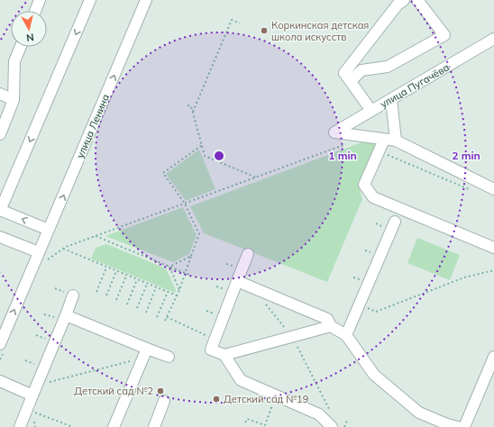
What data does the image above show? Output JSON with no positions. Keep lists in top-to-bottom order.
{
  "streets": {
    "street": ["улица Пугачёва", "улица Ленина"]
  },
  "places": ["Коркинская детская школа искусств", "Детский сад №2", "Детский сад №19"],
  "north": "bottom",
  "rings": ["1 min", "2 min"]
}
